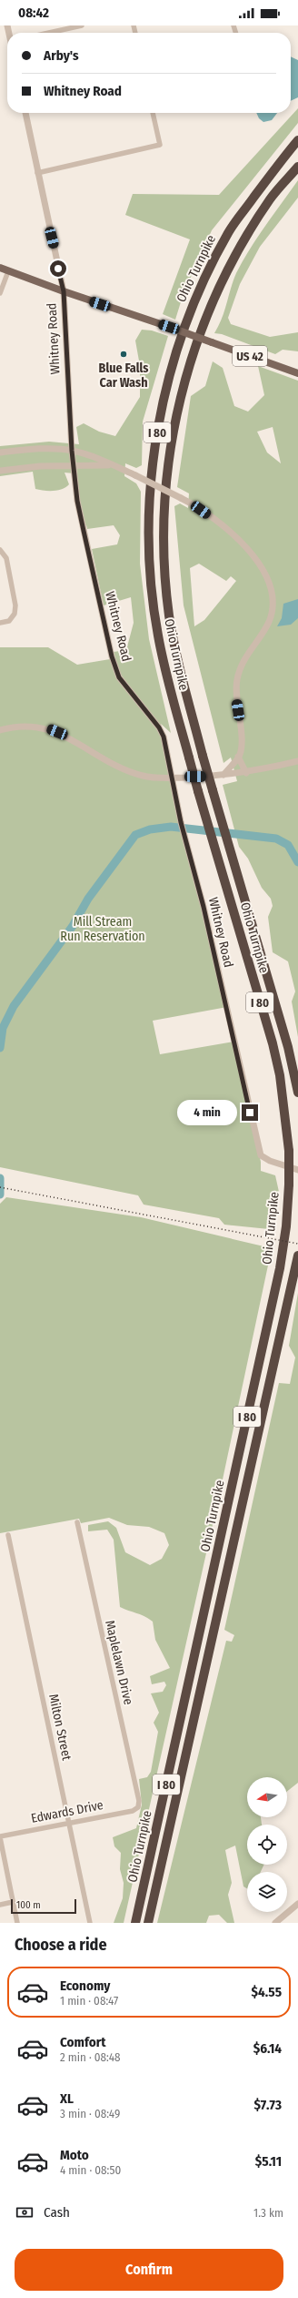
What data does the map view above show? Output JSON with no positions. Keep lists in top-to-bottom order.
{
  "streets": {
    "highway": ["Ohio Turnpike", "I 80"],
    "main road": ["US 42"],
    "street": [
      "Whitney Road",
      "Maplelawn Drive",
      "Milton Street",
      "Edwards Drive"
    ]
  },
  "crossings": [
    ["Whitney Road", "US 42"],
    ["Maplelawn Drive", "Edwards Drive"],
    ["Milton Street", "Edwards Drive"]
  ],
  "parks": ["Mill Stream Run Reservation"],
  "places": ["Blue Falls Car Wash"],
  "scale_bar": "100 m",
  "north": "left",
  "page": {
    "status": "08:42",
    "banner": ["Arby's", "Whitney Road"],
    "bubble": "4 min",
    "scale": "100 m",
    "heading": "Choose a ride",
    "list": [
      {
        "name": "Economy",
        "note": "1 min · 08:47",
        "value": "$4.55"
      },
      {
        "name": "Comfort",
        "note": "2 min · 08:48",
        "value": "$6.14"
      },
      {
        "name": "XL",
        "note": "3 min · 08:49",
        "value": "$7.73"
      },
      {
        "name": "Moto",
        "note": "4 min · 08:50",
        "value": "$5.11"
      }
    ],
    "pay": ["Cash", "1.3 km"],
    "buttons": "Confirm"
  }
}
